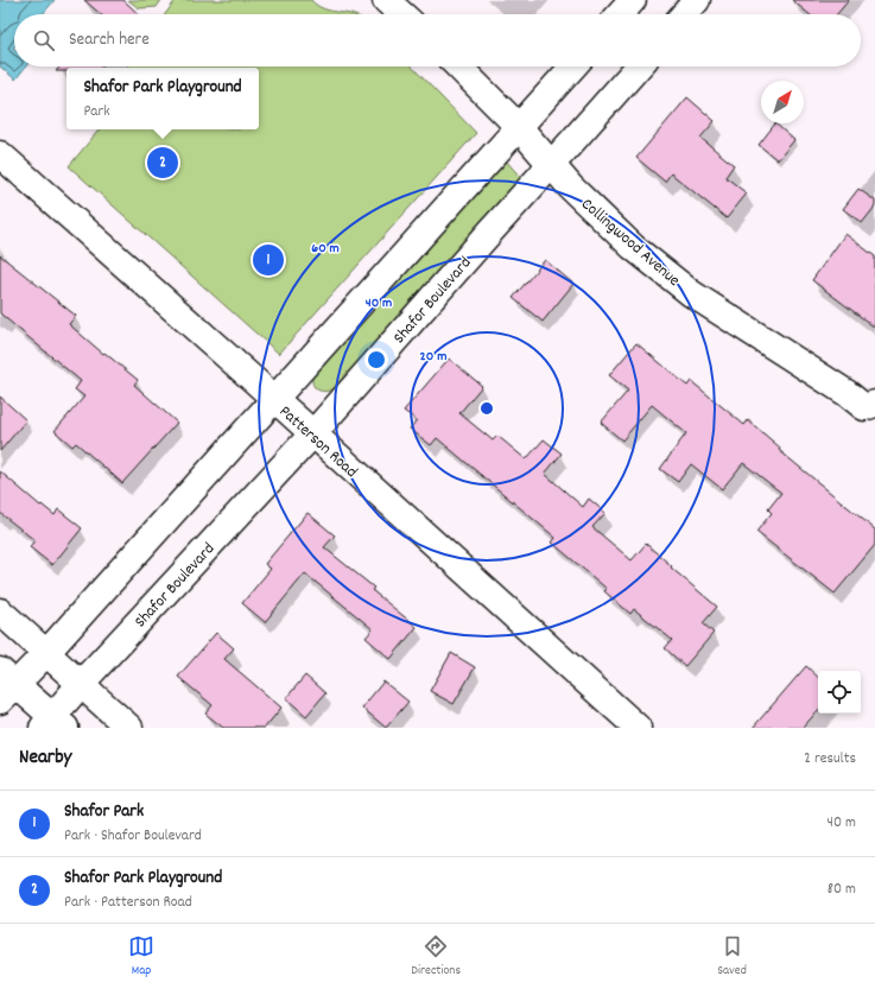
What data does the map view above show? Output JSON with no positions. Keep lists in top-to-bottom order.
{
  "streets": {
    "street": ["Collingwood Avenue", "Shafor Boulevard", "Patterson Road"]
  },
  "crossings": [
    ["Collingwood Avenue", "Shafor Boulevard"],
    ["Shafor Boulevard", "Patterson Road"]
  ],
  "north": "top right",
  "page": {
    "search": "Search here",
    "popup": ["Shafor Park Playground", "Park"],
    "pins": ["2", "1"],
    "heading": ["Nearby", "2 results"],
    "list": [
      {
        "mark": "1",
        "name": "Shafor Park",
        "note": "Park · Shafor Boulevard",
        "value": "40 m"
      },
      {
        "mark": "2",
        "name": "Shafor Park Playground",
        "note": "Park · Patterson Road",
        "value": "80 m"
      }
    ],
    "nav": ["Map", "Directions", "Saved"]
  },
  "rings": ["60 m", "40 m", "20 m"]
}
